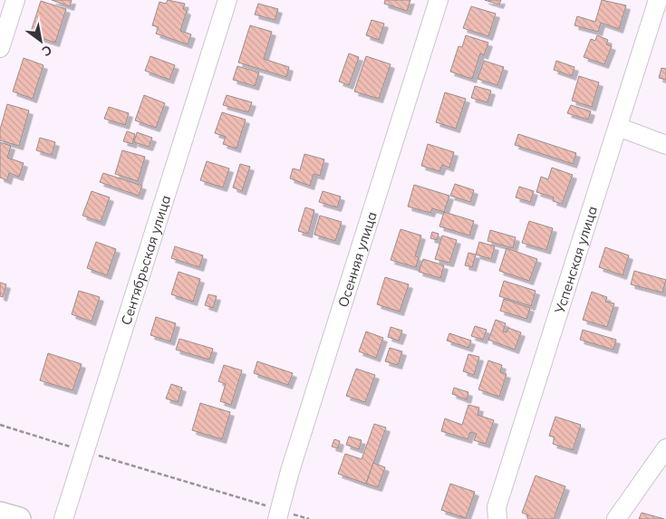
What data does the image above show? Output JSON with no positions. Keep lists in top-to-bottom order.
{
  "streets": {
    "street": ["Сентябрьская улица", "Осенняя улица", "Успенская улица"]
  },
  "north": "bottom right"
}
